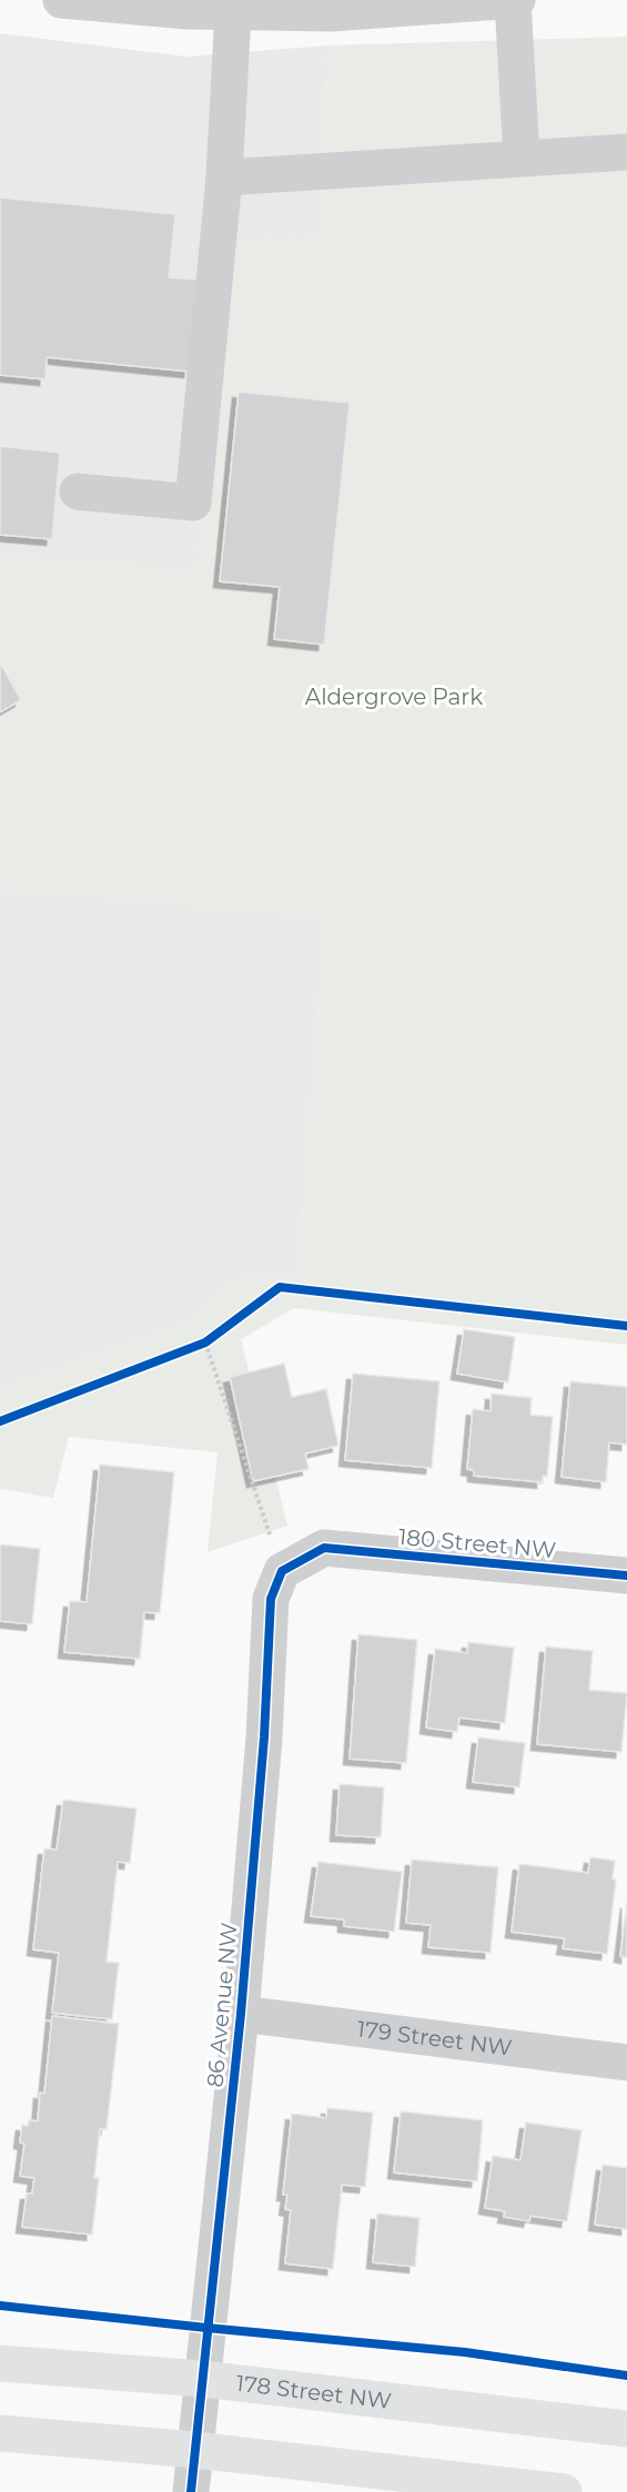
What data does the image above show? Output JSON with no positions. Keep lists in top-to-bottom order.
{
  "streets": {
    "main road": ["178 Street NW"],
    "street": ["180 Street NW", "86 Avenue NW", "179 Street NW"]
  },
  "crossings": [
    ["180 Street NW", "86 Avenue NW"],
    ["86 Avenue NW", "179 Street NW"],
    ["86 Avenue NW", "178 Street NW"]
  ],
  "parks": ["Aldergrove Park"]
}
